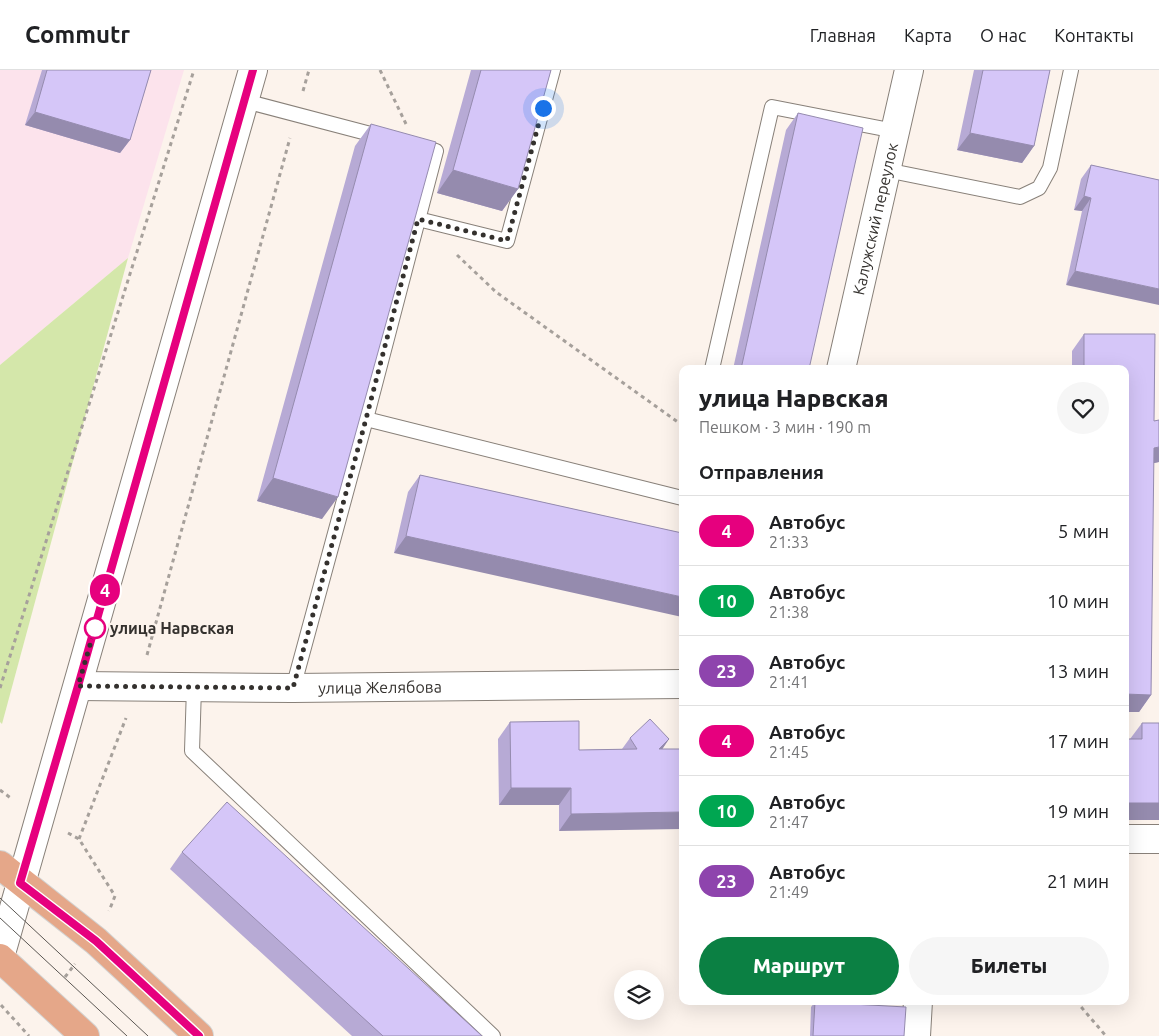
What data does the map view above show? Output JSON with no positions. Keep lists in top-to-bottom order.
{
  "streets": {
    "street": ["Калужский переулок", "улица Желябова"]
  },
  "places": ["улица Нарвская"],
  "lines": ["bus line 4"],
  "page": {
    "header": "Commutr",
    "nav": [
      "Главная",
      "Карта",
      "О нас",
      "Контакты"
    ],
    "on_map": "4",
    "heading": [
      ["улица Нарвская", "Пешком · 3 мин · 190 m"],
      "Отправления"
    ],
    "list": [
      {
        "mark": "4",
        "name": "Автобус",
        "note": "21:33",
        "value": "5 мин"
      },
      {
        "mark": "10",
        "name": "Автобус",
        "note": "21:38",
        "value": "10 мин"
      },
      {
        "mark": "23",
        "name": "Автобус",
        "note": "21:41",
        "value": "13 мин"
      },
      {
        "mark": "4",
        "name": "Автобус",
        "note": "21:45",
        "value": "17 мин"
      },
      {
        "mark": "10",
        "name": "Автобус",
        "note": "21:47",
        "value": "19 мин"
      },
      {
        "mark": "23",
        "name": "Автобус",
        "note": "21:49",
        "value": "21 мин"
      }
    ],
    "buttons": ["Маршрут", "Билеты"]
  }
}
